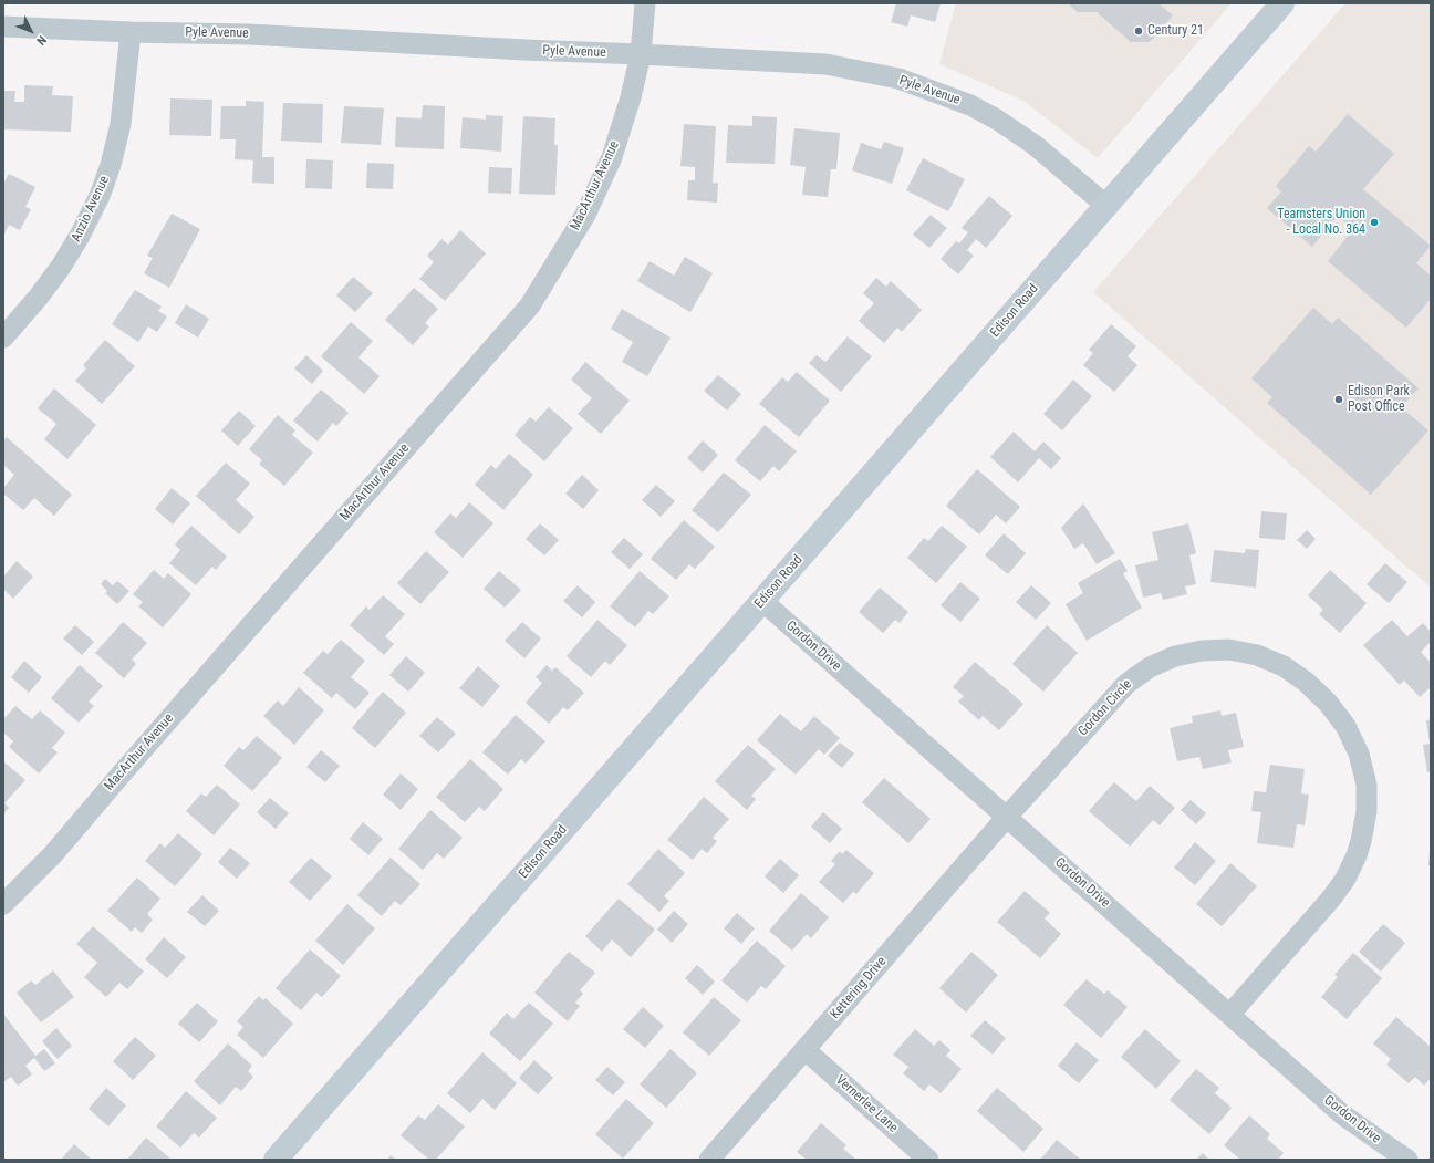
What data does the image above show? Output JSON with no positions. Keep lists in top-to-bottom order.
{
  "streets": {
    "main road": ["Edison Road"],
    "street": [
      "Pyle Avenue",
      "MacArthur Avenue",
      "Anzio Avenue",
      "Gordon Drive",
      "Gordon Circle",
      "Kettering Drive",
      "Vernerlee Lane"
    ]
  },
  "crossings": [
    ["Pyle Avenue", "MacArthur Avenue"],
    ["Pyle Avenue", "Anzio Avenue"],
    ["Pyle Avenue", "Edison Road"],
    ["Edison Road", "Gordon Drive"],
    ["Gordon Drive", "Gordon Circle"],
    ["Gordon Drive", "Kettering Drive"],
    ["Gordon Circle", "Kettering Drive"],
    ["Kettering Drive", "Vernerlee Lane"]
  ],
  "places": ["Century 21", "Teamsters Union - Local No. 364", "Edison Park Post Office"],
  "north": "bottom right"
}
